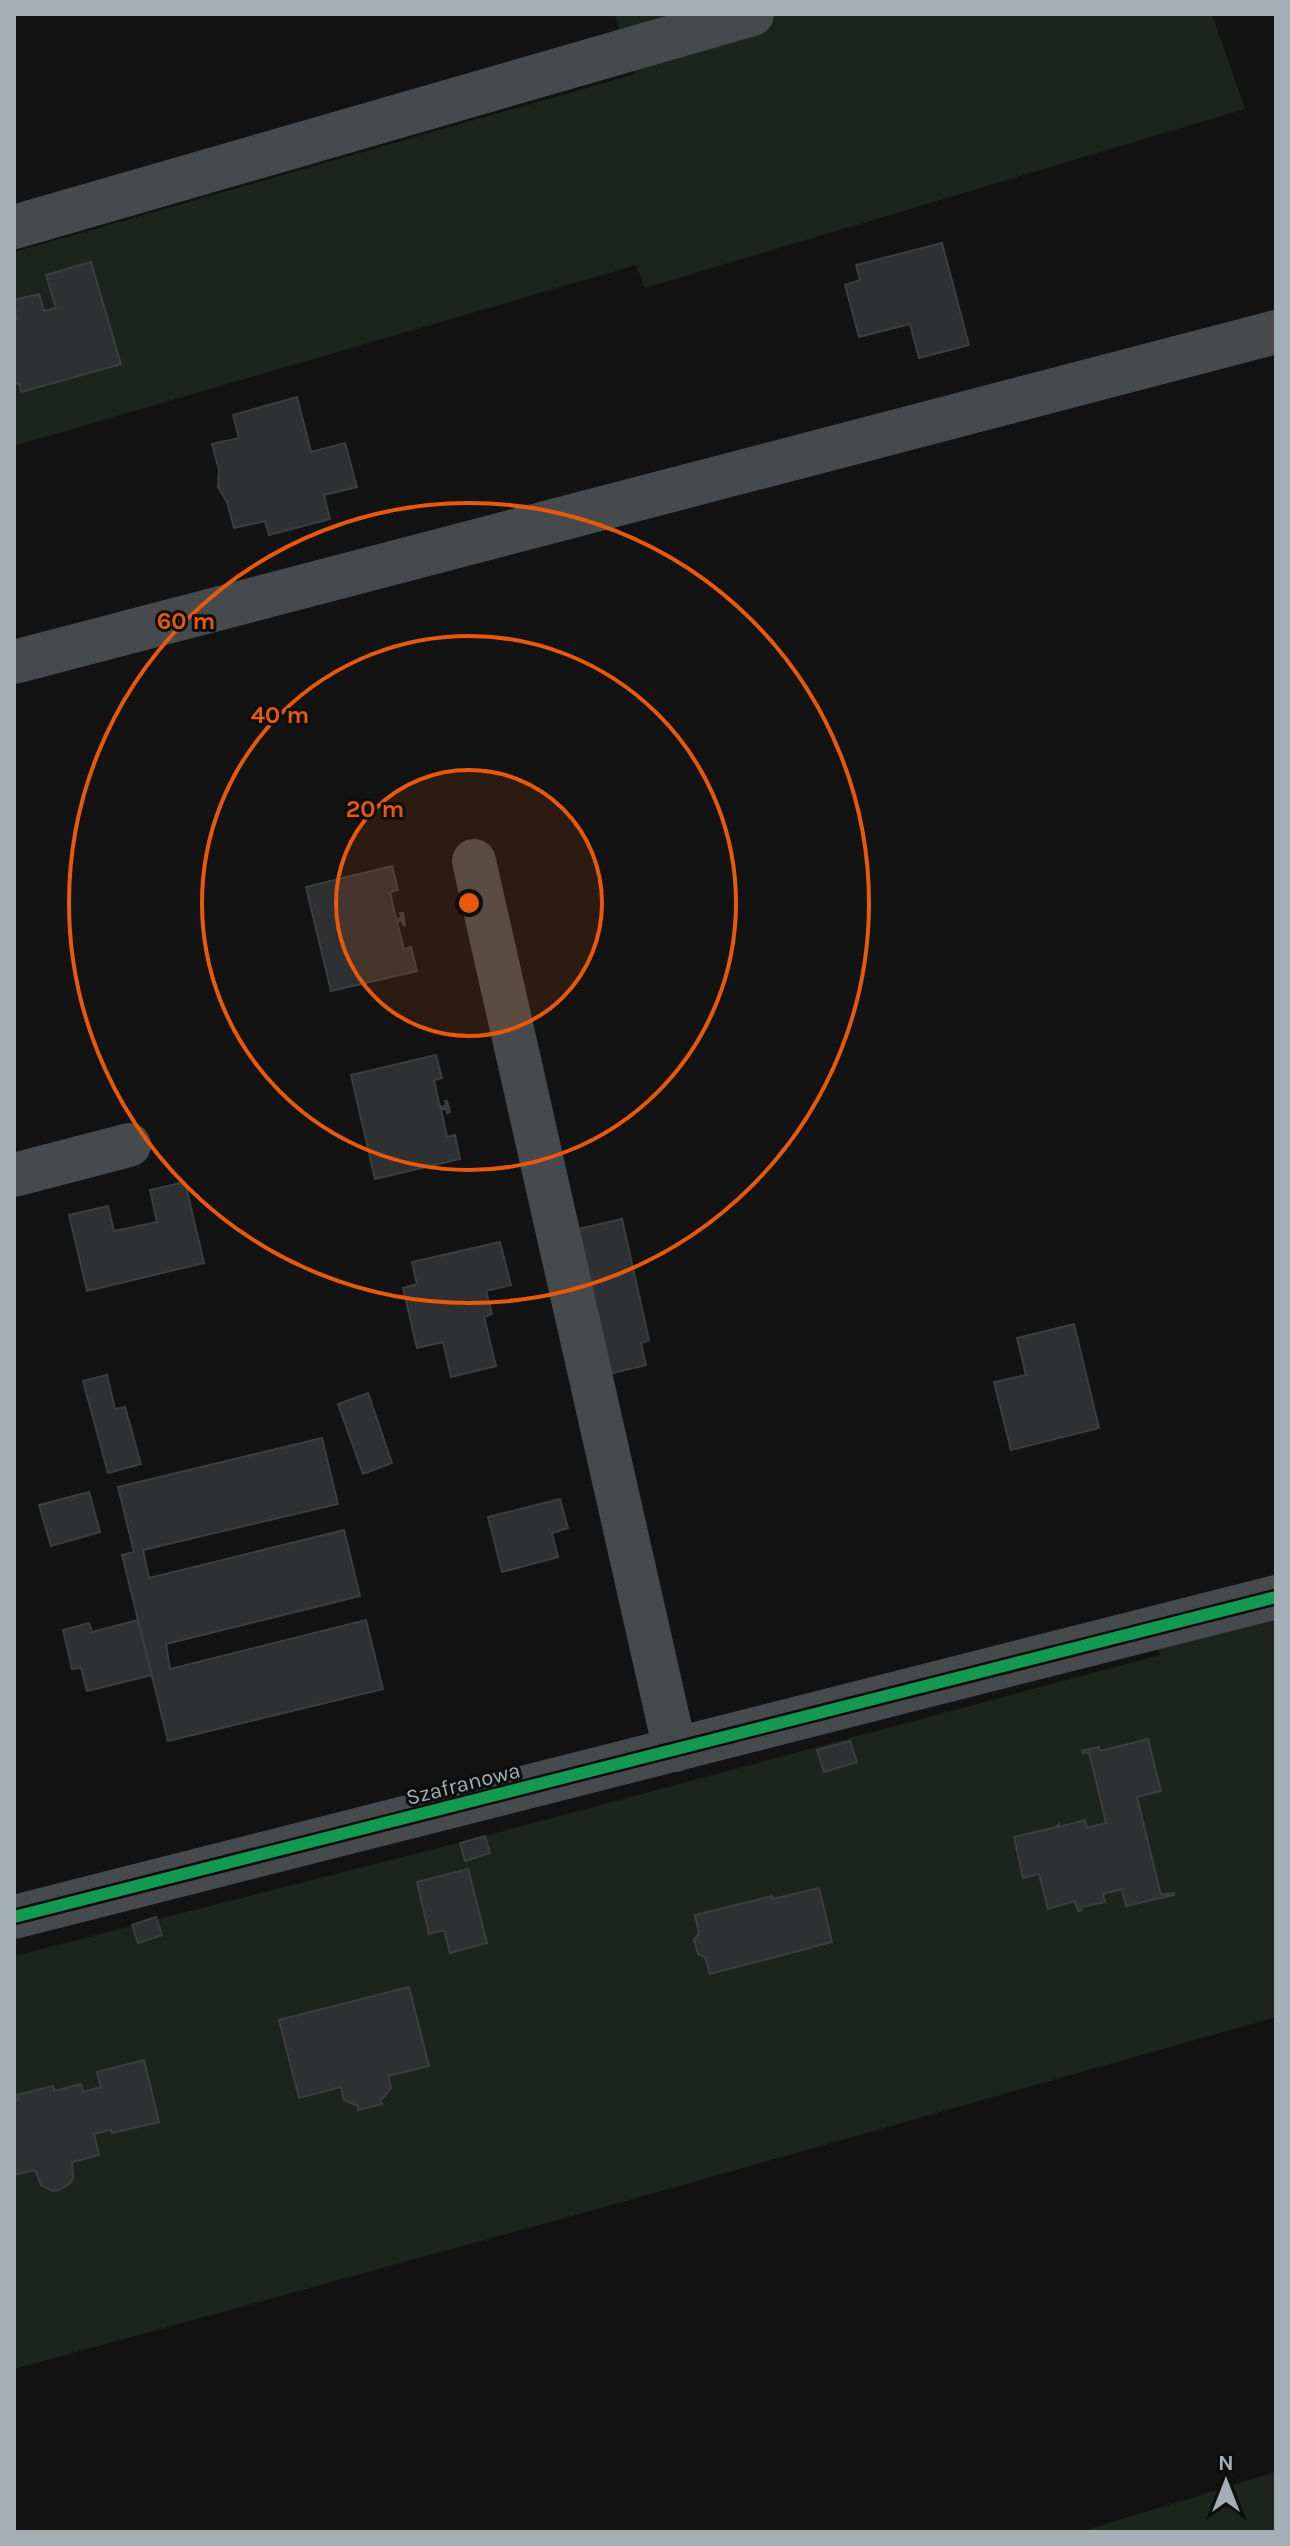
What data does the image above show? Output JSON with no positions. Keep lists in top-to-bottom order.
{
  "streets": {
    "street": ["Szafranowa"]
  },
  "north": "top",
  "rings": ["60 m", "40 m", "20 m"]
}
